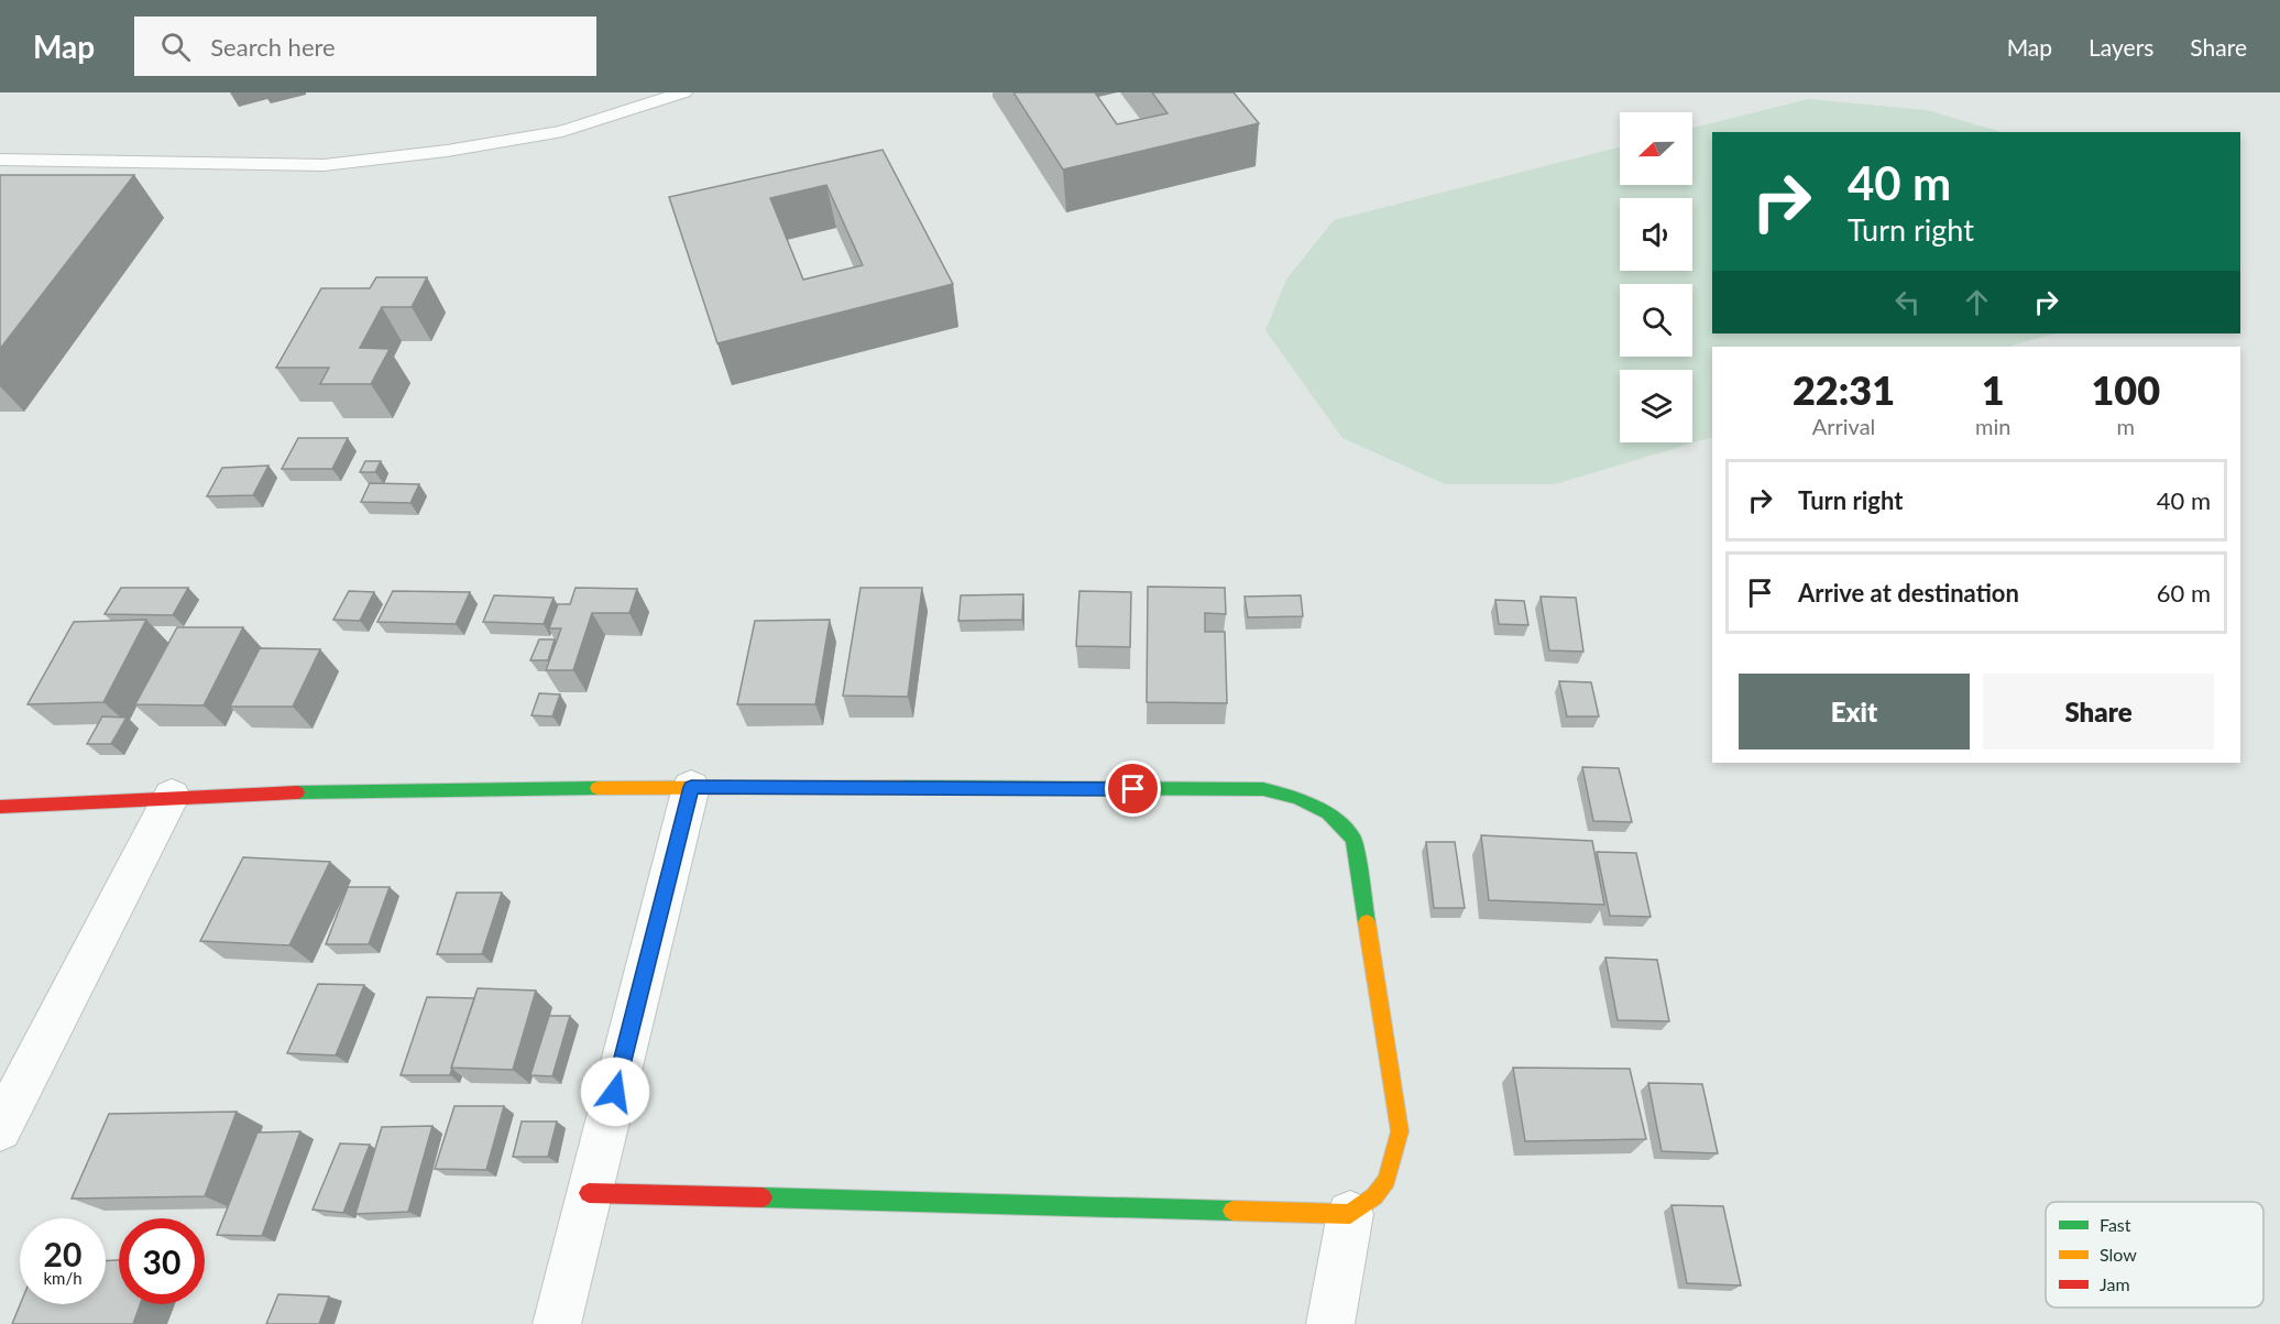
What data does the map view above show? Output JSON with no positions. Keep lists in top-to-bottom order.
{
  "legend": ["Fast", "Slow", "Jam"],
  "north": "left",
  "page": {
    "header": "Map",
    "search": "Search here",
    "nav": ["Map", "Layers", "Share"],
    "turn": ["40 m", "Turn right"],
    "eta": [
      "22:31",
      "Arrival",
      "1",
      "min",
      "100",
      "m"
    ],
    "list": [
      {
        "name": "Turn right",
        "value": "40 m"
      },
      {
        "name": "Arrive at destination",
        "value": "60 m"
      }
    ],
    "buttons": ["Exit", "Share"],
    "speed": "20 km/h",
    "limit": "30"
  }
}
